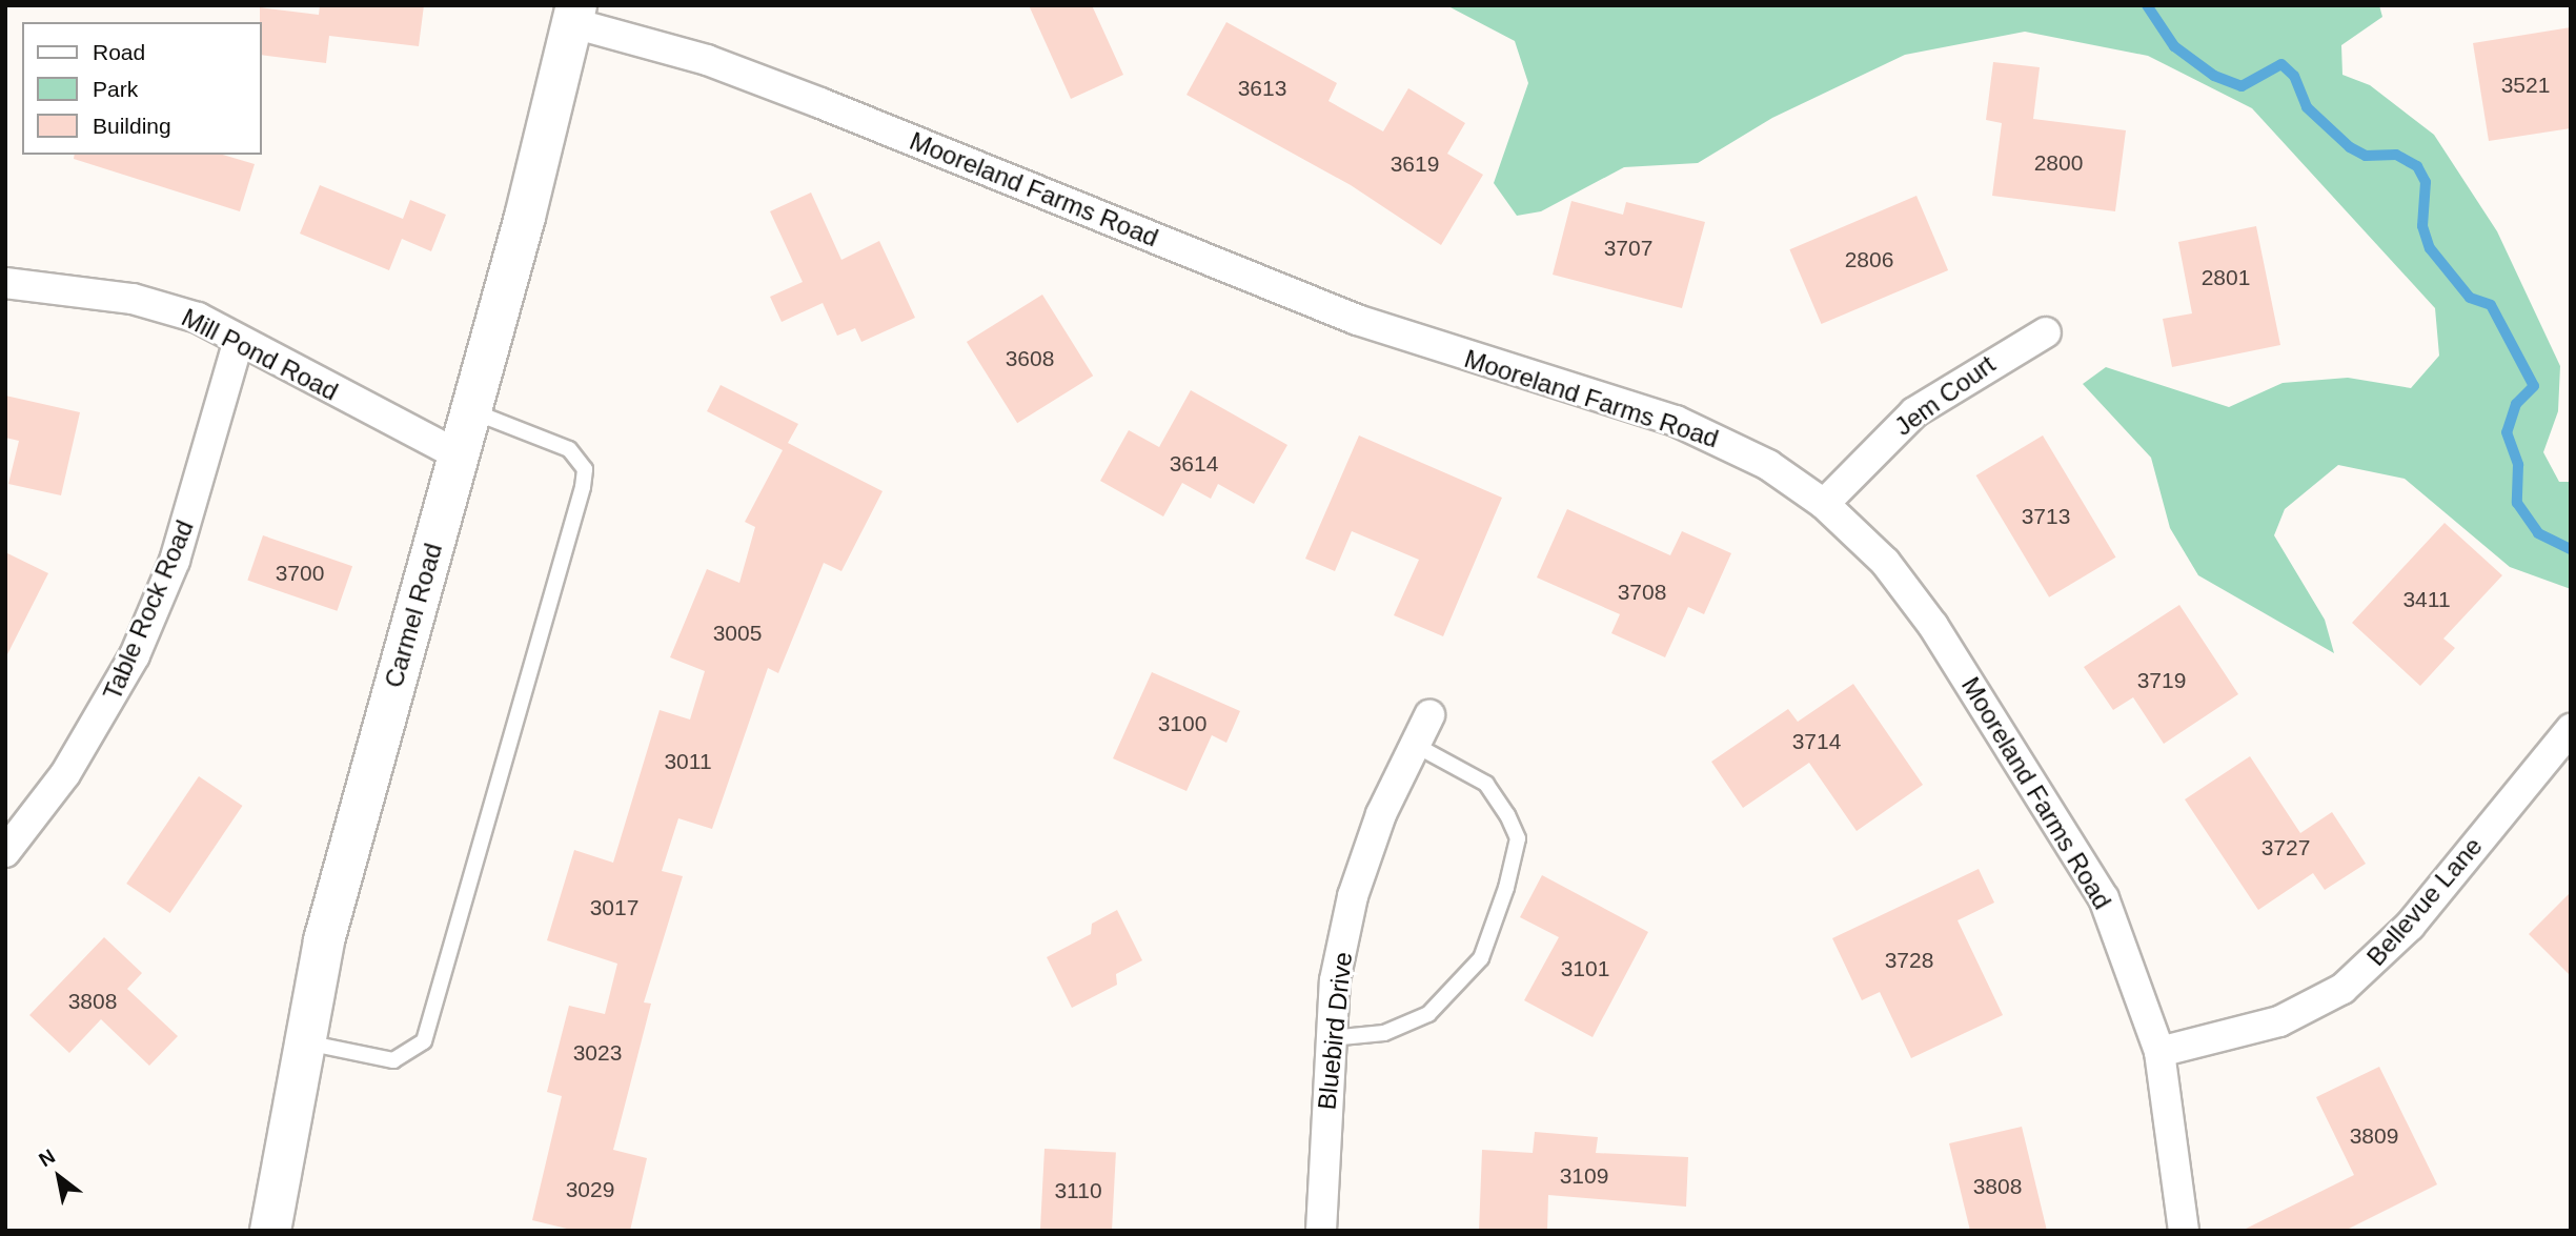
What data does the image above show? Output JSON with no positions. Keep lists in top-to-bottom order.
{
  "streets": {
    "main road": ["Carmel Road"],
    "street": [
      "Mooreland Farms Road",
      "Mill Pond Road",
      "Jem Court",
      "Table Rock Road",
      "Bellevue Lane",
      "Bluebird Drive"
    ]
  },
  "crossings": [
    ["Mooreland Farms Road", "Jem Court"],
    ["Mooreland Farms Road", "Carmel Road"],
    ["Mooreland Farms Road", "Bellevue Lane"],
    ["Mill Pond Road", "Table Rock Road"],
    ["Mill Pond Road", "Carmel Road"]
  ],
  "house_numbers": [
    "3521",
    "3613",
    "2800",
    "3619",
    "3707",
    "2806",
    "2801",
    "3608",
    "3614",
    "3713",
    "3700",
    "3708",
    "3411",
    "3005",
    "3719",
    "3100",
    "3714",
    "3011",
    "3727",
    "3017",
    "3728",
    "3101",
    "3808",
    "3023",
    "3809",
    "3109",
    "3808",
    "3029",
    "3110"
  ],
  "legend": ["Road", "Park", "Building"],
  "north": "top left"
}
